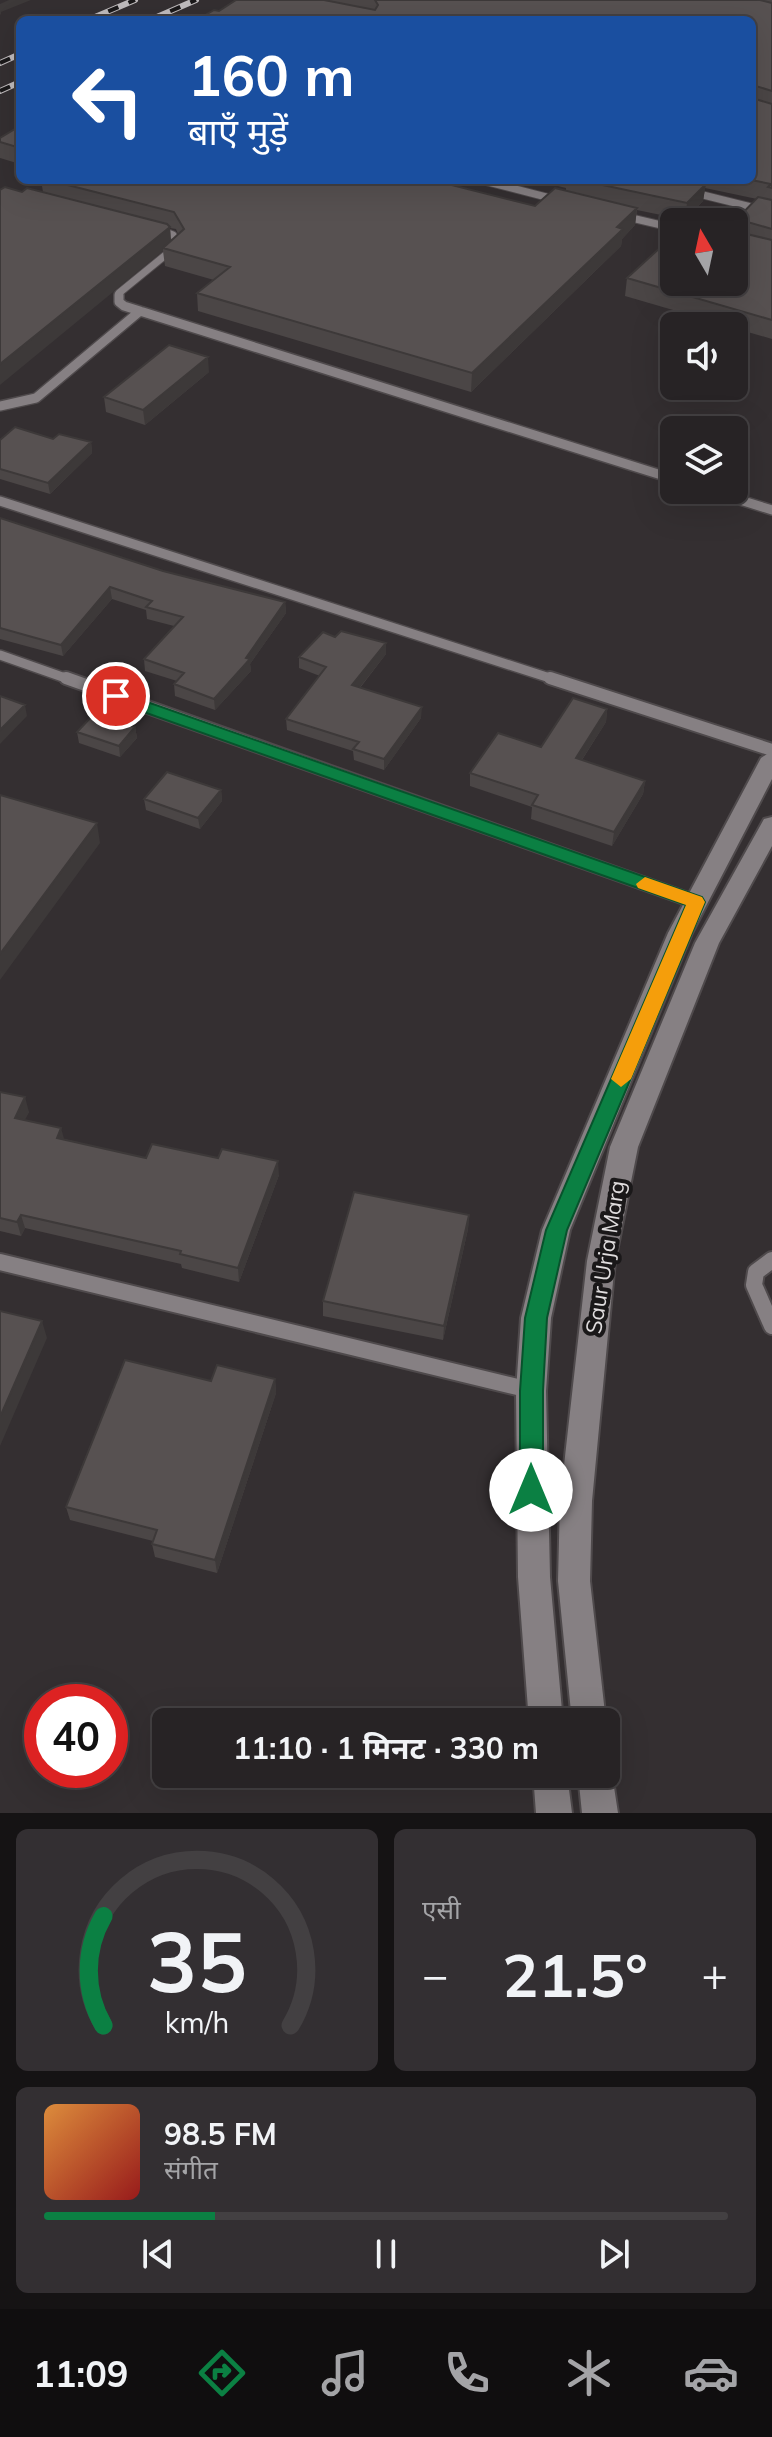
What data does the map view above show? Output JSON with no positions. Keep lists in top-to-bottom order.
{
  "streets": {
    "street": ["Saur Urja Marg"]
  },
  "north": "top",
  "page": {
    "turn": ["160 m", "बाएँ मुड़ें"],
    "limit": "40",
    "trip": "11:10 · 1 मिनट · 330 m",
    "tile": "एसी",
    "heat": ["−", "21.5°", "+"],
    "song": ["98.5 FM", "संगीत"],
    "tabs": "11:09",
    "gauge": ["35", "km/h"]
  }
}
